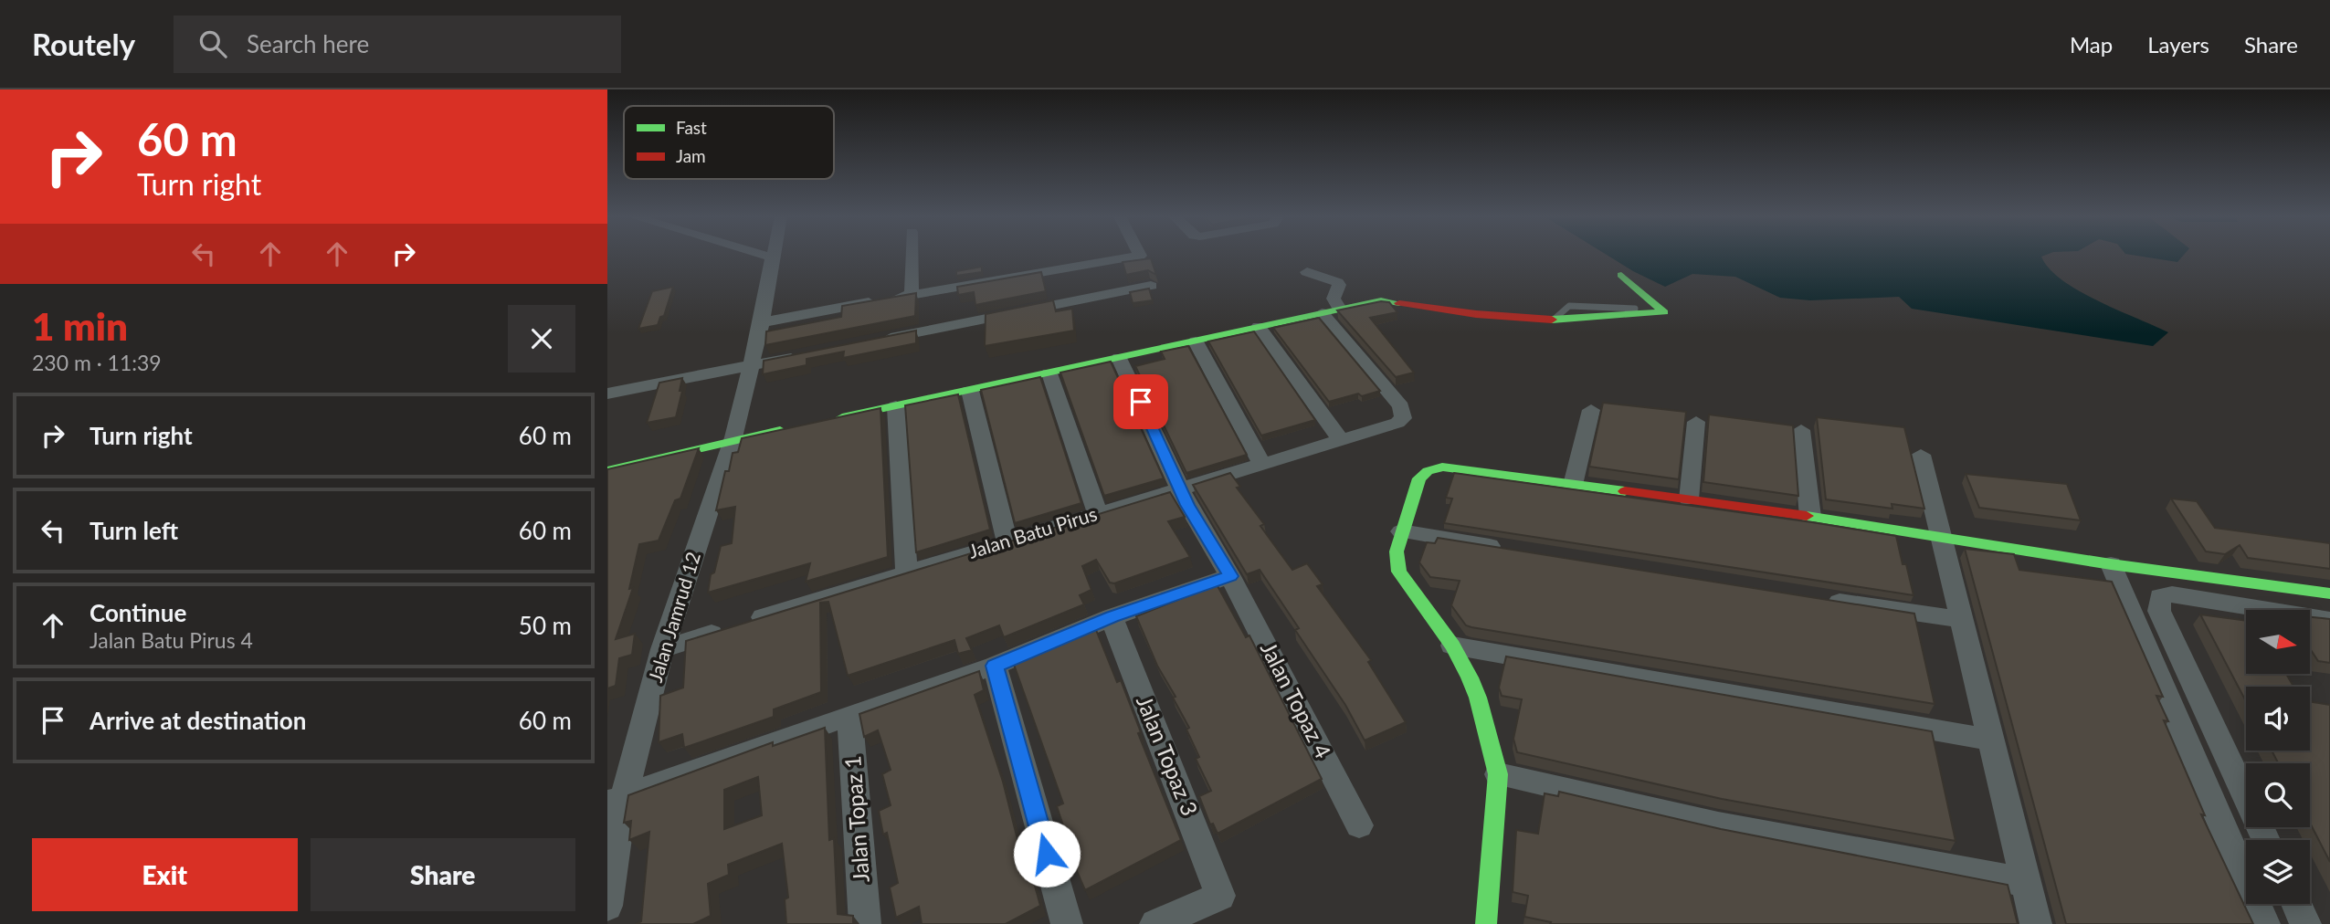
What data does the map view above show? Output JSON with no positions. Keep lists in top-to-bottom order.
{
  "streets": {
    "street": [
      "Jalan Batu Pirus",
      "Jalan Jamrud 12",
      "Jalan Topaz 4",
      "Jalan Topaz 3",
      "Jalan Topaz 1"
    ]
  },
  "crossings": [
    ["Jalan Batu Pirus", "Jalan Jamrud 12"],
    ["Jalan Batu Pirus", "Jalan Topaz 4"]
  ],
  "legend": ["Fast", "Jam"],
  "north": "right",
  "page": {
    "header": "Routely",
    "search": "Search here",
    "nav": ["Map", "Layers", "Share"],
    "turn": ["60 m", "Turn right"],
    "heading": ["1 min", "230 m · 11:39"],
    "list": [
      {
        "name": "Turn right",
        "value": "60 m"
      },
      {
        "name": "Turn left",
        "value": "60 m"
      },
      {
        "name": "Continue",
        "note": "Jalan Batu Pirus 4",
        "value": "50 m"
      },
      {
        "name": "Arrive at destination",
        "value": "60 m"
      }
    ],
    "buttons": ["Exit", "Share"]
  }
}
